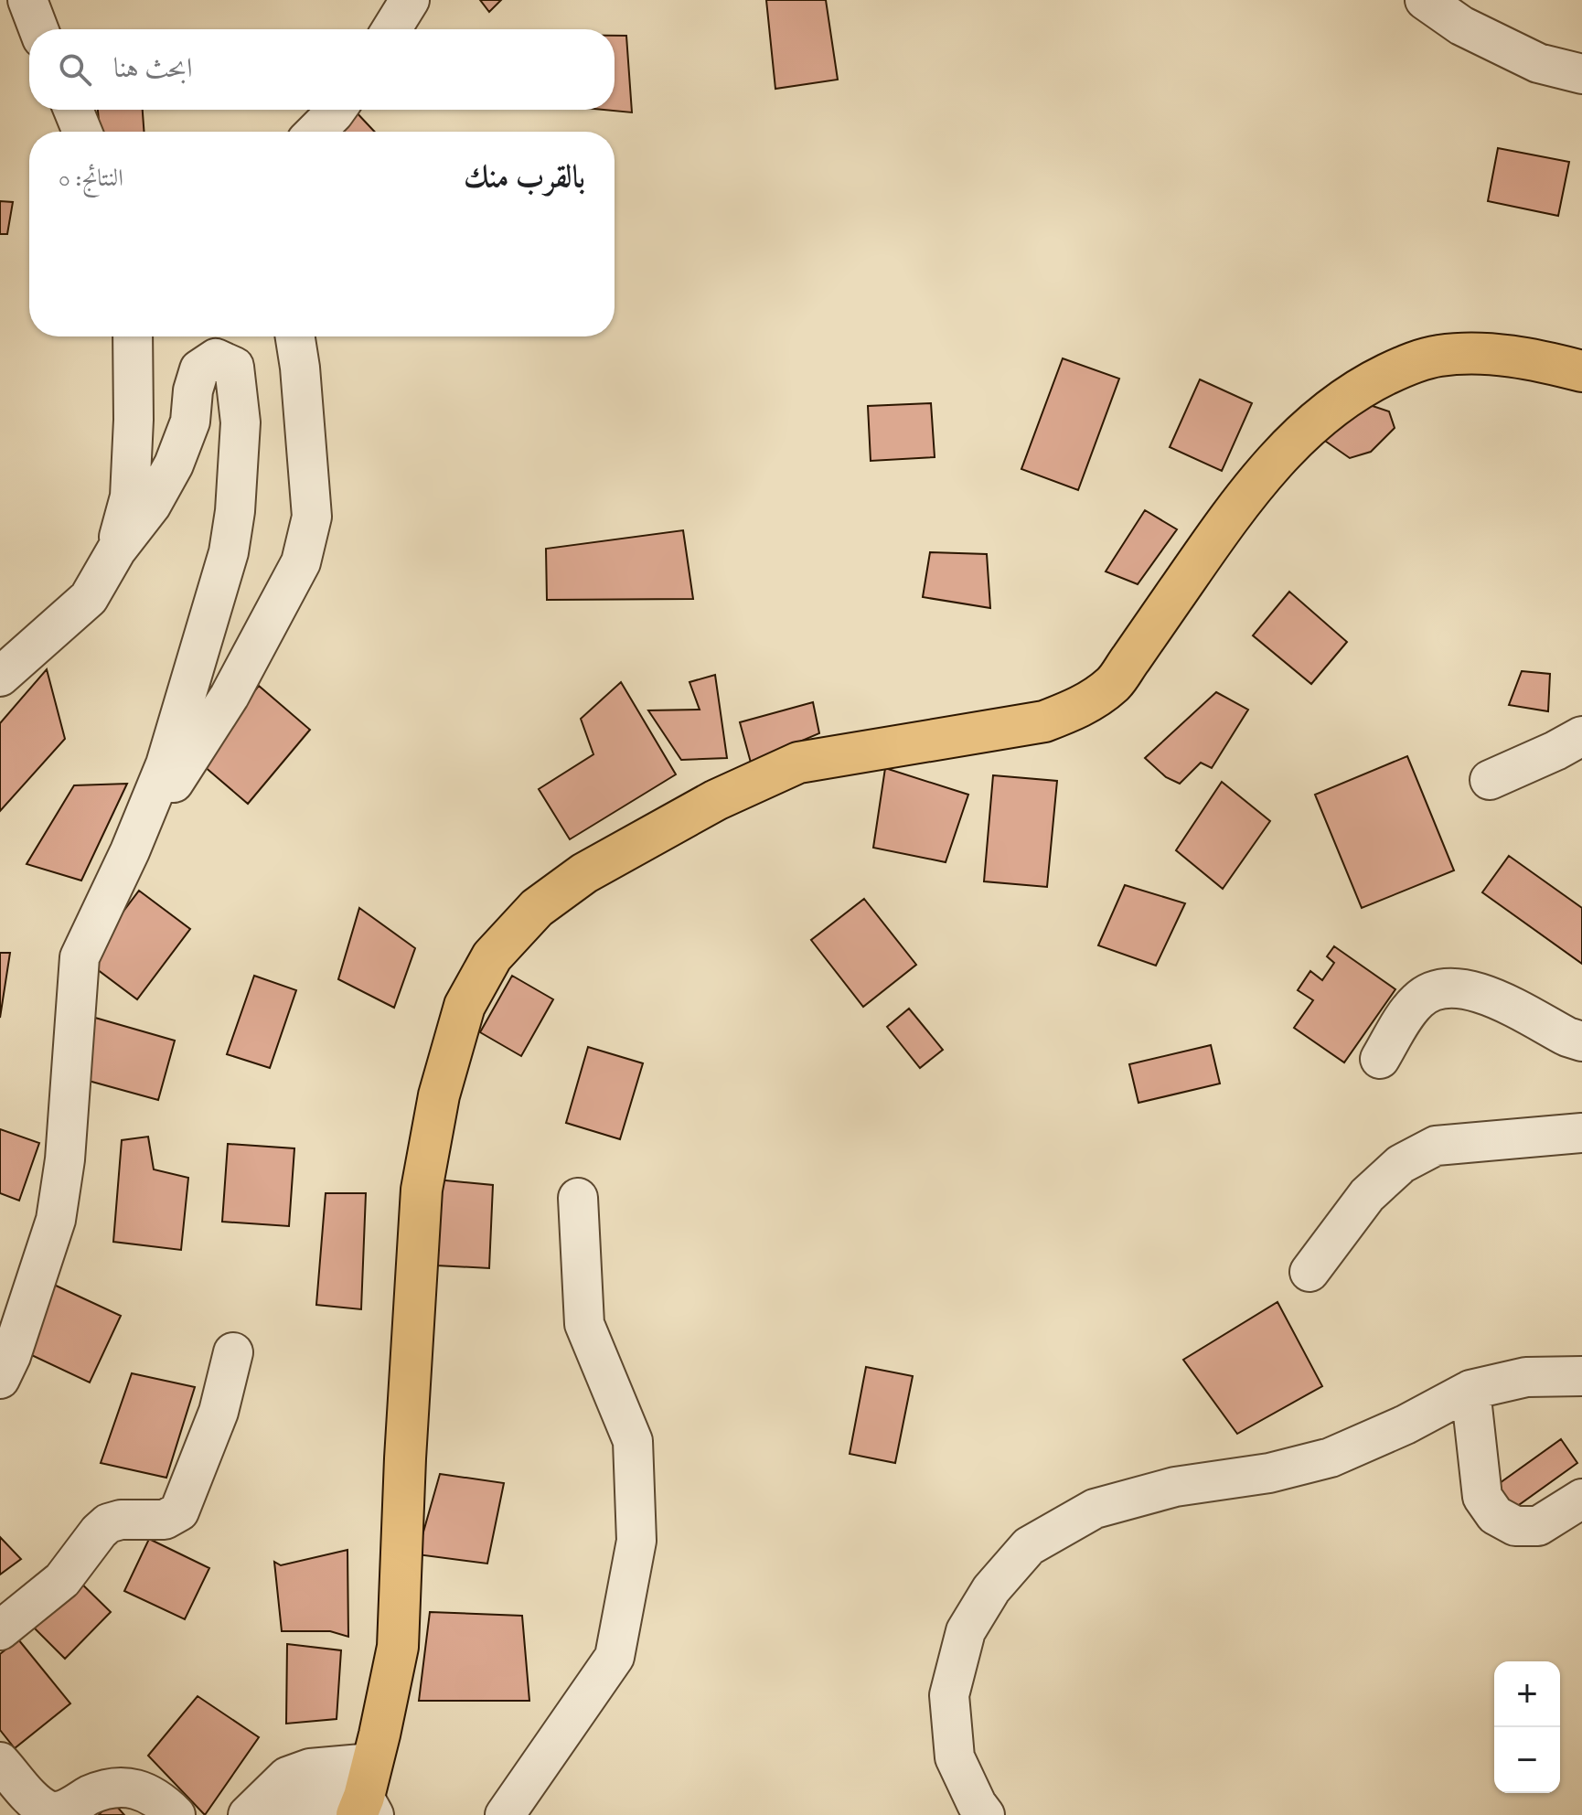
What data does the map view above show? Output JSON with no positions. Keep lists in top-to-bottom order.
{
  "page": {
    "search": "ابحث هنا",
    "heading": ["بالقرب منك", "النتائج: 0"],
    "map_buttons": ["+", "−"]
  }
}
